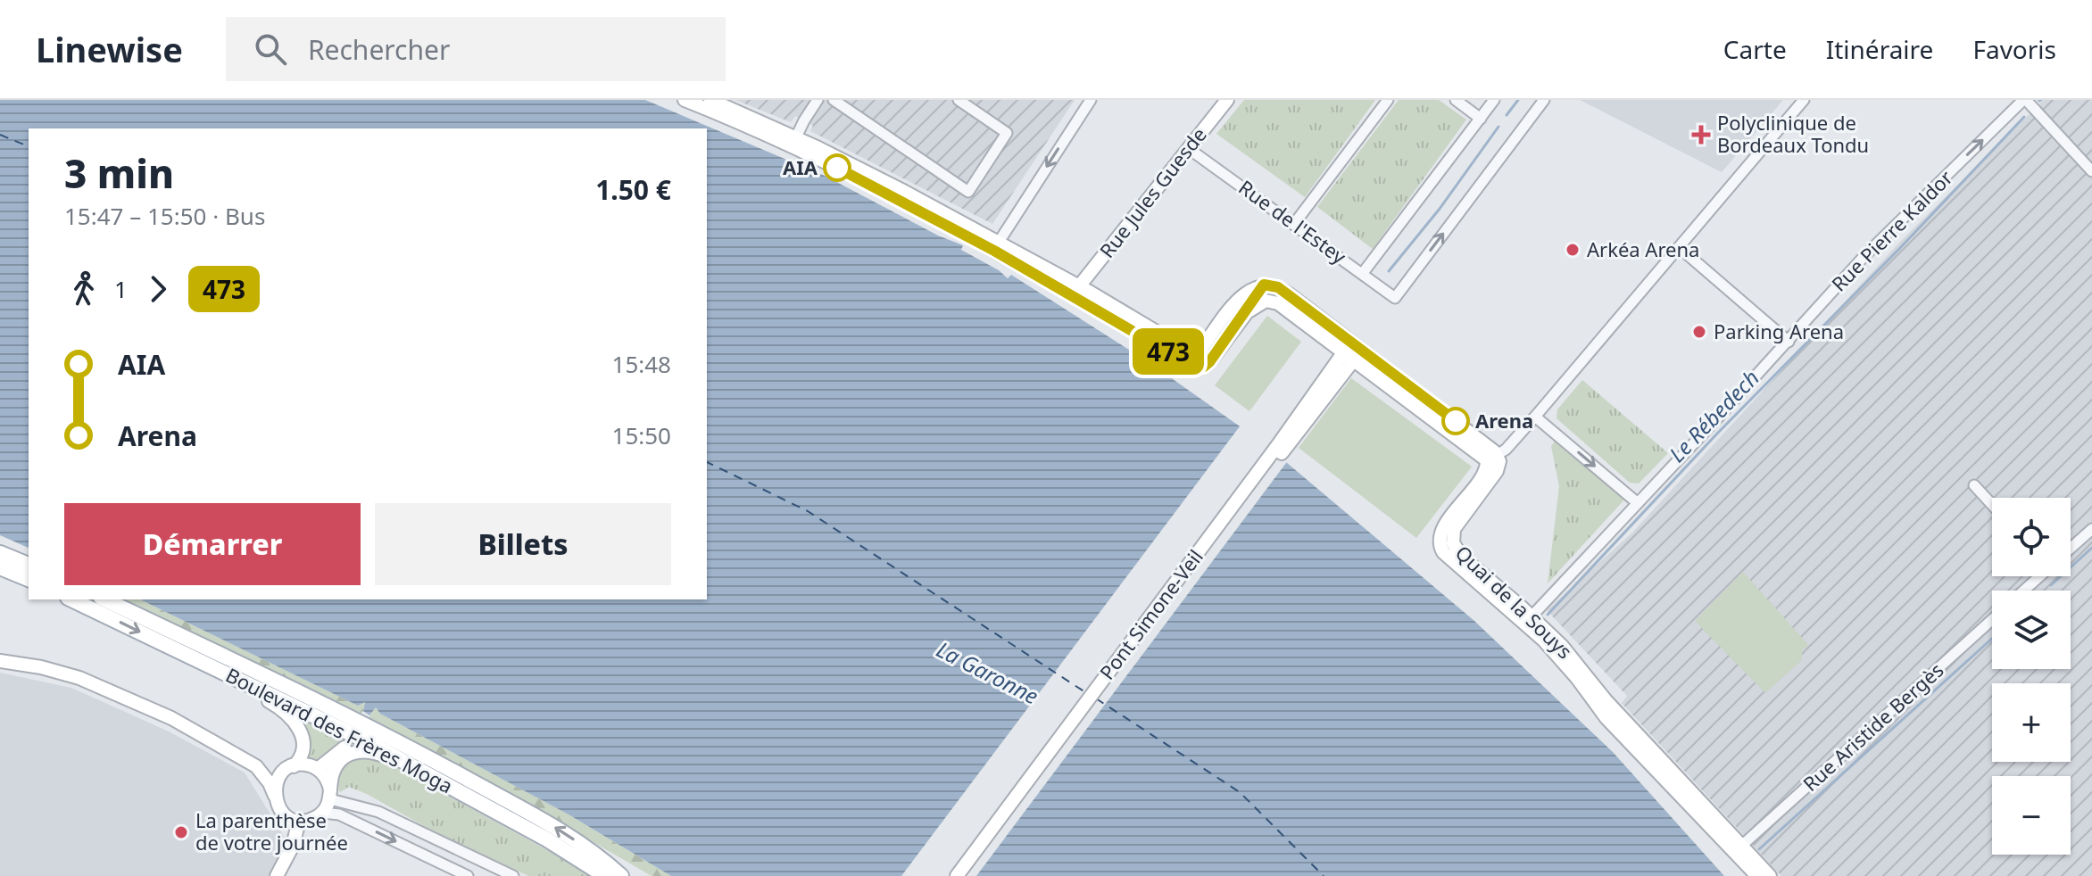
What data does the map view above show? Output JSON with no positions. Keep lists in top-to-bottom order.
{
  "streets": {
    "main road": [
      "Rue Jules Guesde",
      "Quai de la Souys",
      "Pont Simone-Veil",
      "Boulevard des Frères Moga"
    ],
    "street": ["Rue de l'Estey", "Rue Pierre Kaldor", "Rue Aristide Bergès"]
  },
  "crossings": [
    ["Rue Jules Guesde", "Rue de l'Estey"],
    ["Rue Pierre Kaldor", "Quai de la Souys"],
    ["Quai de la Souys", "Rue Aristide Bergès"]
  ],
  "one_way": ["Rue Pierre Kaldor"],
  "water": ["Le Rébedech", "La Garonne"],
  "places": {
    "health": ["Polyclinique de Bordeaux Tondu"],
    "other": [
      "AIA",
      "Arkéa Arena",
      "Parking Arena",
      "Arena",
      "La parenthèse de votre journée"
    ]
  },
  "lines": ["bus line 473"],
  "page": {
    "header": "Linewise",
    "search": "Rechercher",
    "nav": ["Carte", "Itinéraire", "Favoris"],
    "on_map": "473",
    "heading": ["3 min", "15:47 – 15:50 · Bus", "1.50 €"],
    "legs": ["1", "473"],
    "list": [
      {
        "name": "AIA",
        "value": "15:48"
      },
      {
        "name": "Arena",
        "value": "15:50"
      }
    ],
    "buttons": ["Démarrer", "Billets"],
    "map_buttons": ["+", "−"]
  }
}
